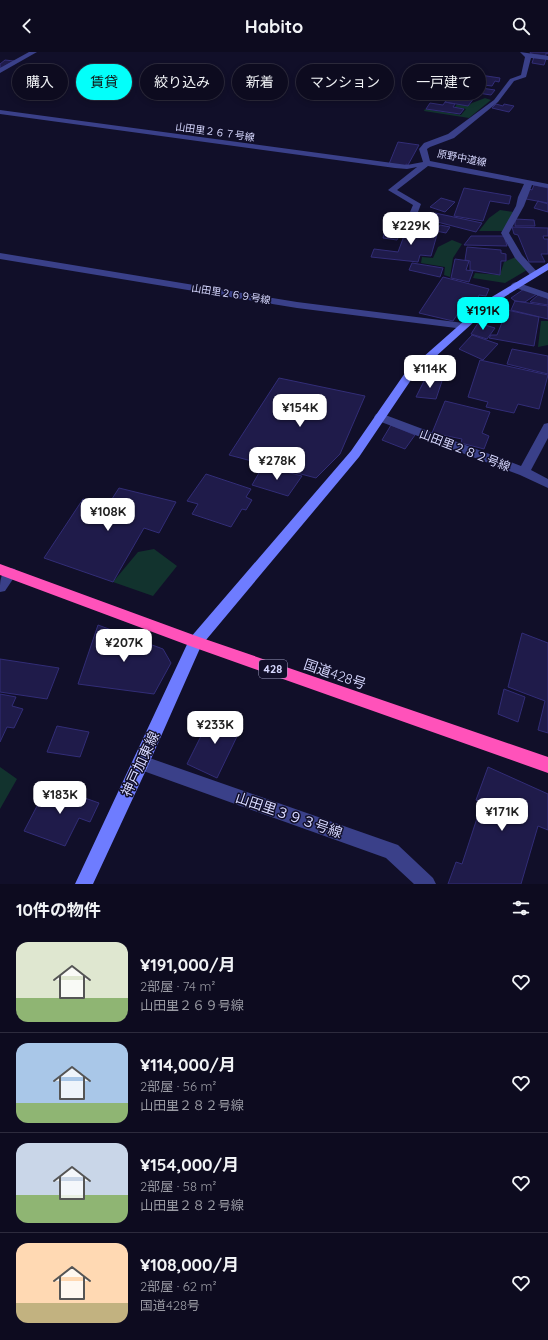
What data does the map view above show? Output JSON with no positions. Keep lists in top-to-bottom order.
{
  "streets": {
    "highway": ["428", "国道428号"],
    "street": [
      "山田里２６７号線",
      "原野中道線",
      "山田里２６９号線",
      "山田里２８２号線",
      "神戸加東線",
      "山田里３９３号線"
    ]
  },
  "crossings": [
    ["山田里２６７号線", "原野中道線"],
    ["山田里２６９号線", "神戸加東線"],
    ["山田里２８２号線", "神戸加東線"],
    ["国道428号", "神戸加東線"],
    ["神戸加東線", "山田里３９３号線"]
  ],
  "page": {
    "header": "Habito",
    "chip": [
      "購入",
      "賃貸",
      "絞り込み",
      "新着",
      "マンション",
      "一戸建て"
    ],
    "price": [
      "¥229K",
      "¥191K",
      "¥114K",
      "¥154K",
      "¥278K",
      "¥108K",
      "¥207K",
      "¥233K",
      "¥183K",
      "¥171K"
    ],
    "heading": "10件の物件",
    "list": [
      {
        "name": "¥191,000/月",
        "note": "2部屋 · 74 m² · 山田里２６９号線"
      },
      {
        "name": "¥114,000/月",
        "note": "2部屋 · 56 m² · 山田里２８２号線"
      },
      {
        "name": "¥154,000/月",
        "note": "2部屋 · 58 m² · 山田里２８２号線"
      },
      {
        "name": "¥108,000/月",
        "note": "2部屋 · 62 m² · 国道428号"
      }
    ]
  }
}
